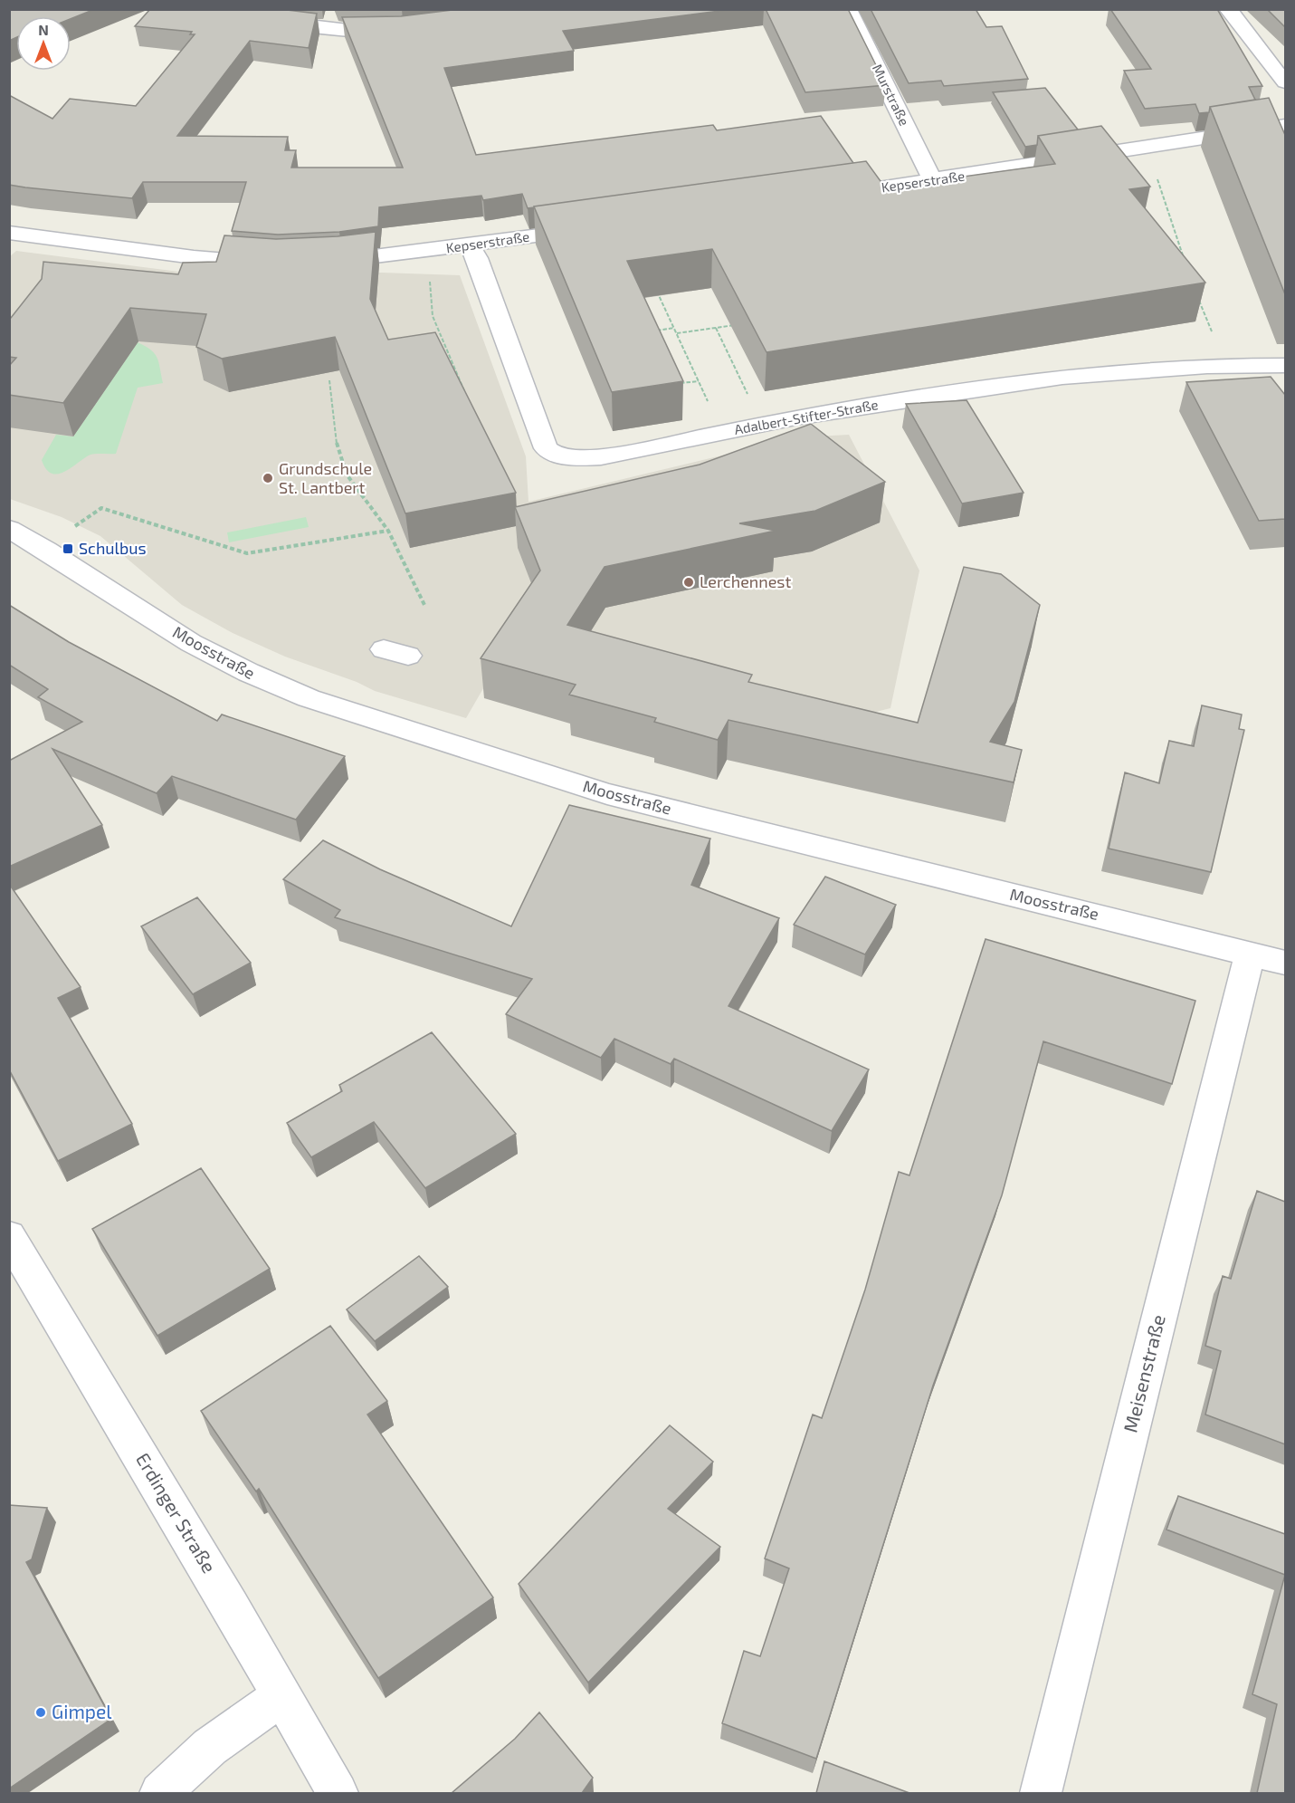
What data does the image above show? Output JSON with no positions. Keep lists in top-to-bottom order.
{
  "streets": {
    "street": [
      "Murstraße",
      "Kepserstraße",
      "Adalbert-Stifter-Straße",
      "Moosstraße",
      "Meisenstraße",
      "Erdinger Straße"
    ]
  },
  "crossings": [
    ["Murstraße", "Kepserstraße"],
    ["Kepserstraße", "Adalbert-Stifter-Straße"],
    ["Moosstraße", "Meisenstraße"]
  ],
  "places": {
    "other": ["Grundschule St. Lantbert", "Lerchennest", "Gimpel"],
    "transit": ["Schulbus"]
  },
  "north": "top"
}
